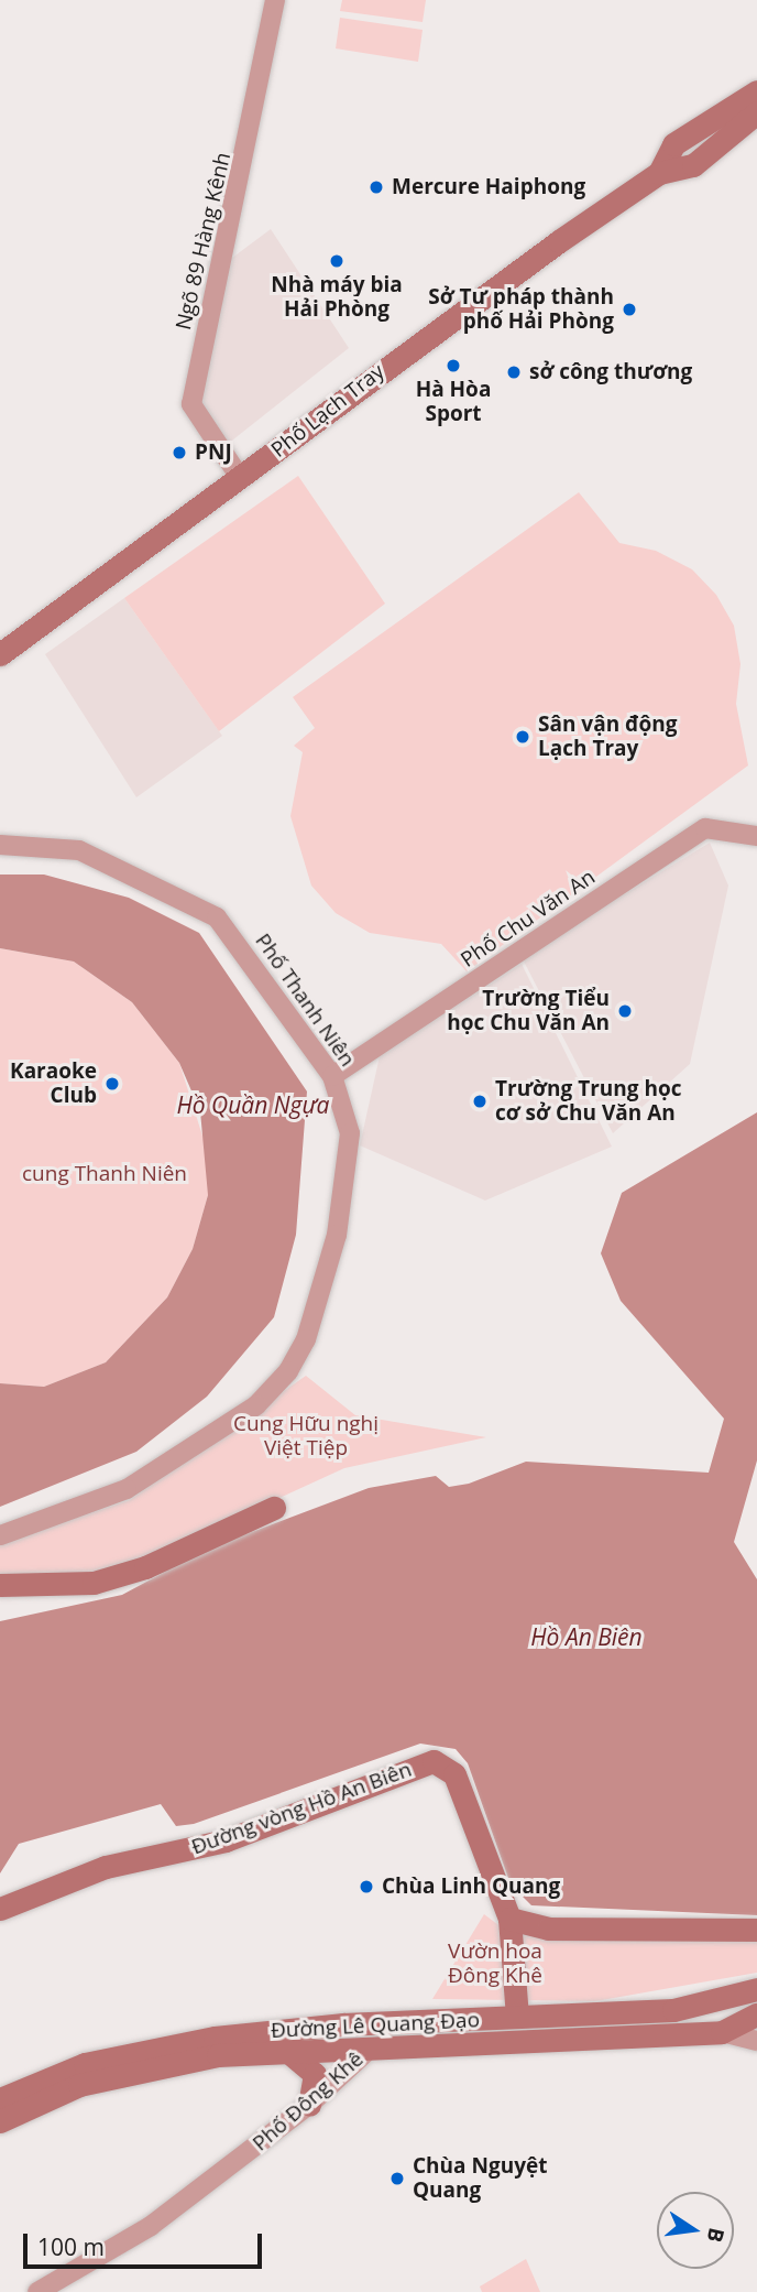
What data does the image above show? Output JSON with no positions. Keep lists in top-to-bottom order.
{
  "streets": {
    "street": [
      "Ngõ 89 Hàng Kênh",
      "Phố Lạch Tray",
      "Phố Chu Văn An",
      "Phố Thanh Niên",
      "Đường vòng Hồ An Biên",
      "Đường Lê Quang Đạo",
      "Phố Đông Khê"
    ]
  },
  "crossings": [
    ["Ngõ 89 Hàng Kênh", "Phố Lạch Tray"],
    ["Phố Chu Văn An", "Phố Thanh Niên"],
    ["Đường vòng Hồ An Biên", "Đường Lê Quang Đạo"],
    ["Đường Lê Quang Đạo", "Phố Đông Khê"]
  ],
  "water": ["Hồ Quần Ngựa", "Hồ An Biên"],
  "parks": ["cung Thanh Niên", "Cung Hữu nghị Việt Tiệp", "Vườn hoa Đông Khê"],
  "places": [
    "Mercure Haiphong",
    "Nhà máy bia Hải Phòng",
    "Sở Tư pháp thành phố Hải Phòng",
    "Hà Hòa Sport",
    "sở công thương",
    "PNJ",
    "Sân vận động Lạch Tray",
    "Trường Tiểu học Chu Văn An",
    "Karaoke Club",
    "Trường Trung học cơ sở Chu Văn An",
    "Chùa Linh Quang",
    "Chùa Nguyệt Quang"
  ],
  "scale_bar": "100 m",
  "north": "right"
}
